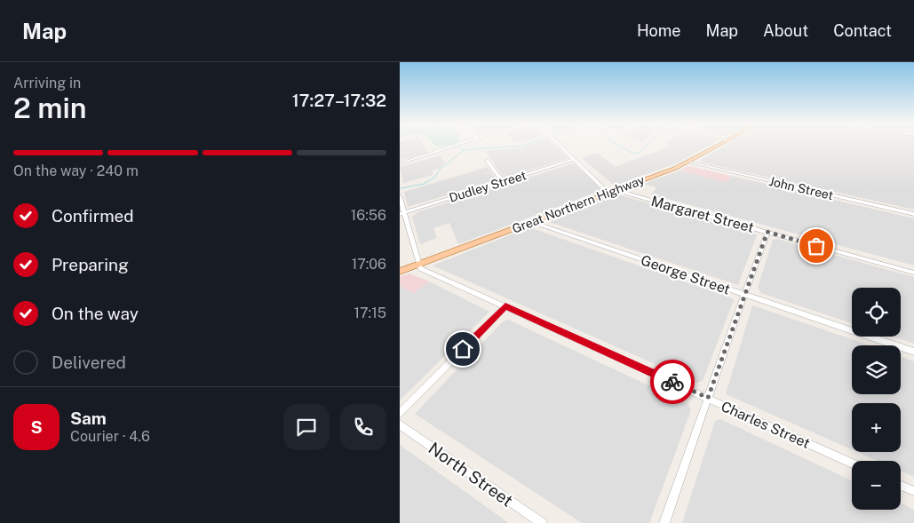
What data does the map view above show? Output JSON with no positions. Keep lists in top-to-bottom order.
{
  "streets": {
    "main road": ["Great Northern Highway"],
    "street": [
      "Dudley Street",
      "John Street",
      "Margaret Street",
      "George Street",
      "Charles Street",
      "North Street"
    ]
  },
  "crossings": [
    ["John Street", "Great Northern Highway"],
    ["Great Northern Highway", "Margaret Street"],
    ["Great Northern Highway", "George Street"],
    ["Great Northern Highway", "Charles Street"]
  ],
  "page": {
    "header": "Map",
    "nav": [
      "Home",
      "Map",
      "About",
      "Contact"
    ],
    "heading": ["2 min", "Arriving in", "17:27–17:32"],
    "panel": ["Sam", "Courier · 4.6"],
    "bar": "On the way · 240 m",
    "list": [
      ["Confirmed", "16:56"],
      ["Preparing", "17:06"],
      ["On the way", "17:15"],
      "Delivered"
    ],
    "map_buttons": ["+", "−"],
    "round": "S"
  }
}
